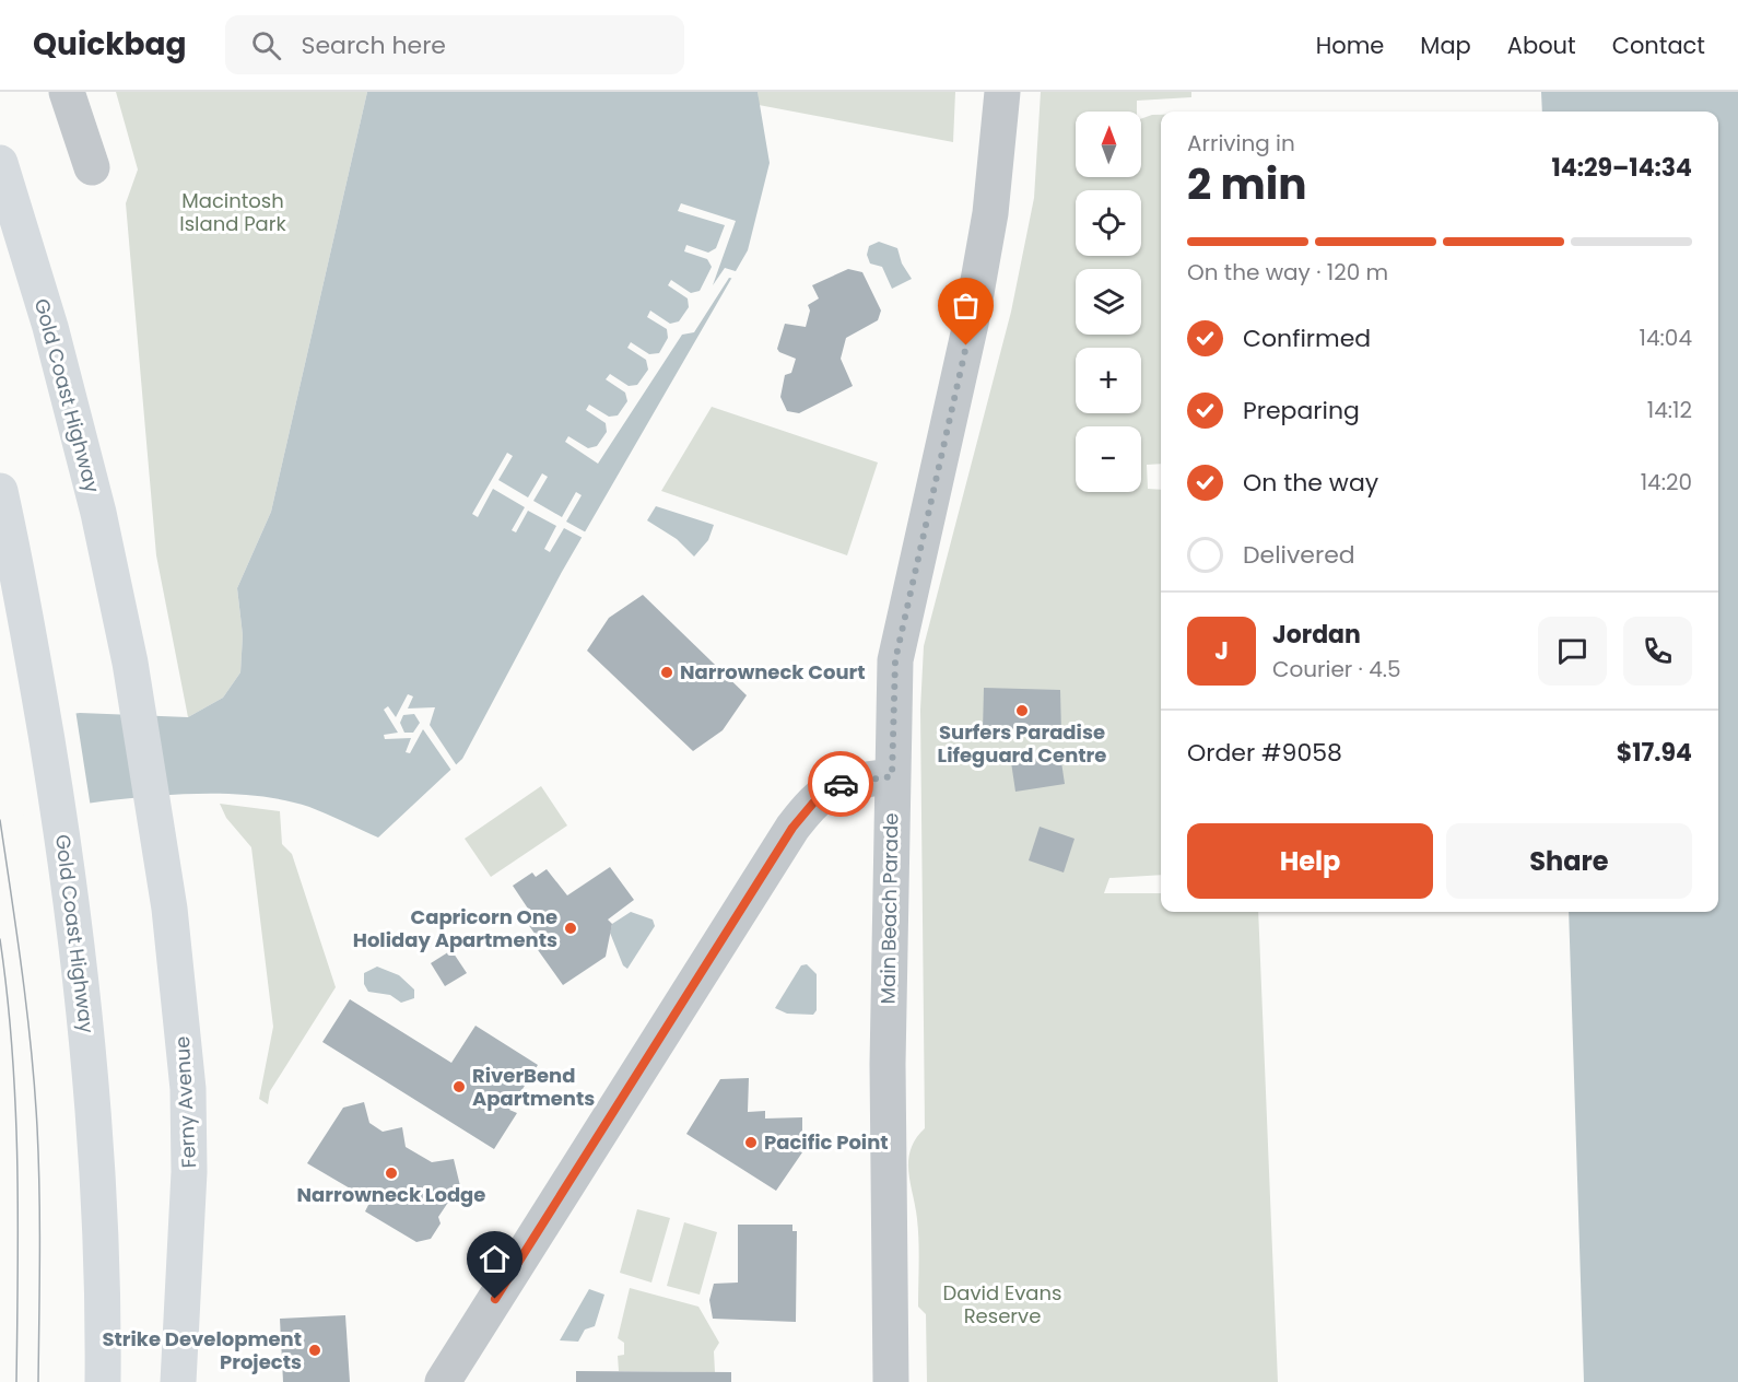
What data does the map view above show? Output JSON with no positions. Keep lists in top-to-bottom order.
{
  "streets": {
    "highway": ["Gold Coast Highway", "Ferny Avenue"],
    "street": ["Main Beach Parade"]
  },
  "crossings": [
    ["Gold Coast Highway", "Ferny Avenue"]
  ],
  "parks": ["Macintosh Island Park", "David Evans Reserve"],
  "places": [
    "Narrowneck Court",
    "Surfers Paradise Lifeguard Centre",
    "Capricorn One Holiday Apartments",
    "RiverBend Apartments",
    "Pacific Point",
    "Narrowneck Lodge",
    "Strike Development Projects"
  ],
  "north": "top",
  "page": {
    "header": "Quickbag",
    "search": "Search here",
    "nav": [
      "Home",
      "Map",
      "About",
      "Contact"
    ],
    "map_buttons": ["+", "−"],
    "heading": ["2 min", "Arriving in", "14:29–14:34"],
    "panel": [
      "Jordan",
      "Courier · 4.5",
      "Order #9058",
      "$17.94"
    ],
    "bar": "On the way · 120 m",
    "list": [
      ["Confirmed", "14:04"],
      ["Preparing", "14:12"],
      ["On the way", "14:20"],
      "Delivered"
    ],
    "round": "J",
    "buttons": ["Help", "Share"]
  }
}
